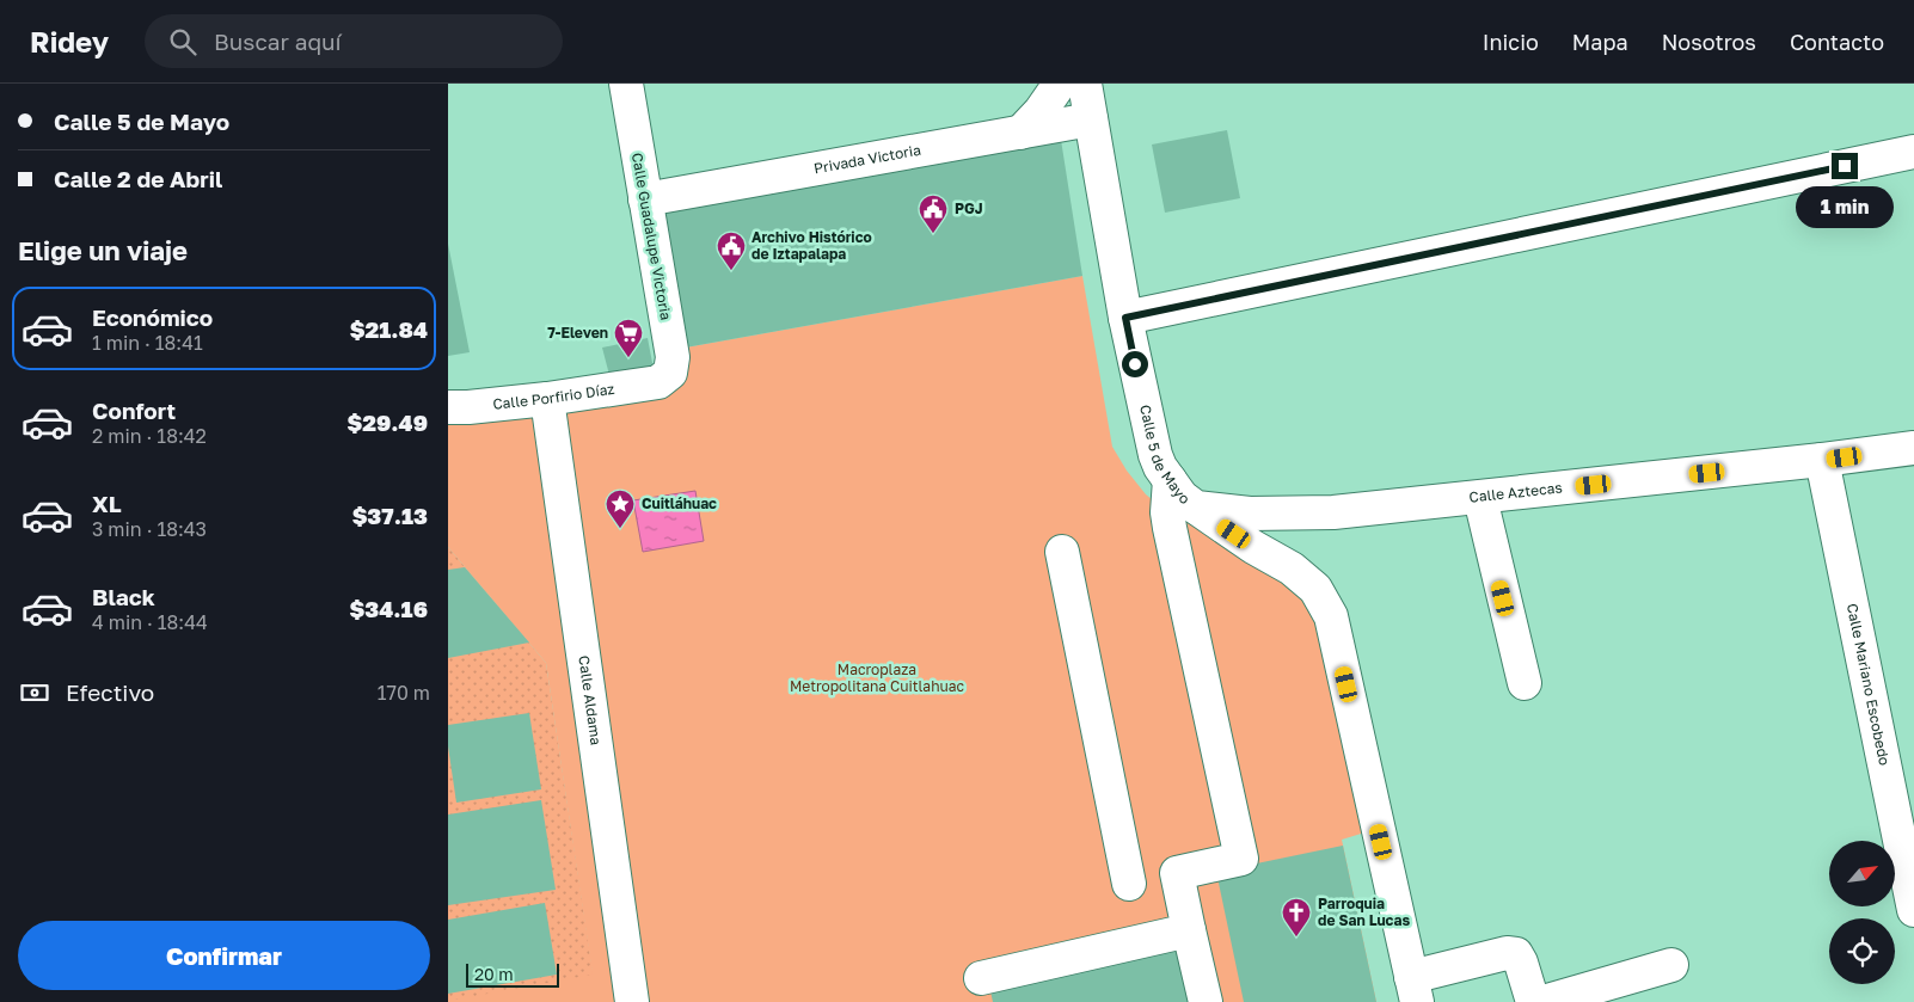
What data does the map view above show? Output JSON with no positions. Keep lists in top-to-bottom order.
{
  "streets": {
    "street": [
      "Privada Victoria",
      "Calle Guadalupe Victoria",
      "Calle Porfirio Díaz",
      "Calle 5 de Mayo",
      "Calle Aztecas",
      "Calle Mariano Escobedo",
      "Calle Aldama"
    ]
  },
  "crossings": [
    ["Privada Victoria", "Calle Guadalupe Victoria"],
    ["Privada Victoria", "Calle 5 de Mayo"],
    ["Calle Guadalupe Victoria", "Calle Porfirio Díaz"],
    ["Calle Porfirio Díaz", "Calle Aldama"],
    ["Calle 5 de Mayo", "Calle Aztecas"],
    ["Calle Aztecas", "Calle Mariano Escobedo"]
  ],
  "parks": ["Macroplaza Metropolitana Cuitlahuac"],
  "places": {
    "public building": ["PGJ", "Archivo Histórico de Iztapalapa"],
    "supermarket": ["7-Eleven"],
    "place": ["Cuitláhuac"],
    "church": ["Parroquia de San Lucas"]
  },
  "scale_bar": "20 m",
  "north": "top right",
  "page": {
    "header": "Ridey",
    "search": "Buscar aquí",
    "nav": [
      "Inicio",
      "Mapa",
      "Nosotros",
      "Contacto"
    ],
    "banner": ["Calle 5 de Mayo", "Calle 2 de Abril"],
    "bubble": "1 min",
    "heading": "Elige un viaje",
    "list": [
      {
        "name": "Económico",
        "note": "1 min · 18:41",
        "value": "$21.84"
      },
      {
        "name": "Confort",
        "note": "2 min · 18:42",
        "value": "$29.49"
      },
      {
        "name": "XL",
        "note": "3 min · 18:43",
        "value": "$37.13"
      },
      {
        "name": "Black",
        "note": "4 min · 18:44",
        "value": "$34.16"
      }
    ],
    "pay": ["Efectivo", "170 m"],
    "buttons": "Confirmar",
    "scale": "20 m"
  }
}
